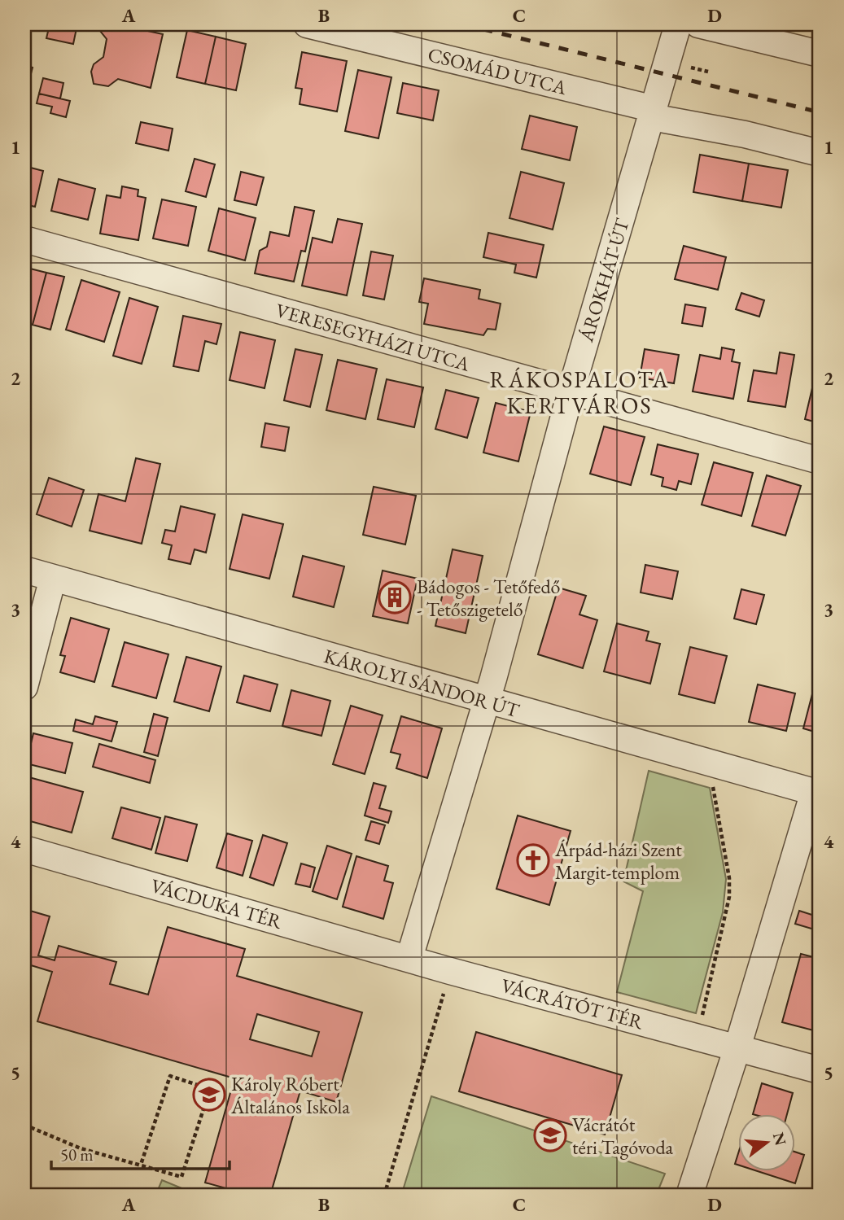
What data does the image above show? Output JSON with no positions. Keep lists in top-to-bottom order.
{
  "streets": {
    "street": [
      "CSOMÁD UTCA",
      "ÁROKHÁT ÚT",
      "VERESEGYHÁZI UTCA",
      "KÁROLYI SÁNDOR ÚT",
      "VÁCDUKA TÉR",
      "VÁCRÁTÓT TÉR"
    ]
  },
  "crossings": [
    ["CSOMÁD UTCA", "ÁROKHÁT ÚT"],
    ["ÁROKHÁT ÚT", "VERESEGYHÁZI UTCA"],
    ["ÁROKHÁT ÚT", "KÁROLYI SÁNDOR ÚT"],
    ["VÁCDUKA TÉR", "VÁCRÁTÓT TÉR"]
  ],
  "districts": ["RÁKOSPALOTA KERTVÁROS"],
  "places": {
    "building": ["Bádogos - Tetőfedő - Tetőszigetelő"],
    "church": ["Árpád-házi Szent Margit-templom"],
    "school or university": ["Károly Róbert Általános Iskola", "Vácrátót téri Tagóvoda"]
  },
  "scale_bar": "50 m",
  "north": "right",
  "grid": {
    "columns": [
      "A",
      "B",
      "C",
      "D"
    ],
    "rows": [
      "1",
      "2",
      "3",
      "4",
      "5"
    ]
  }
}
